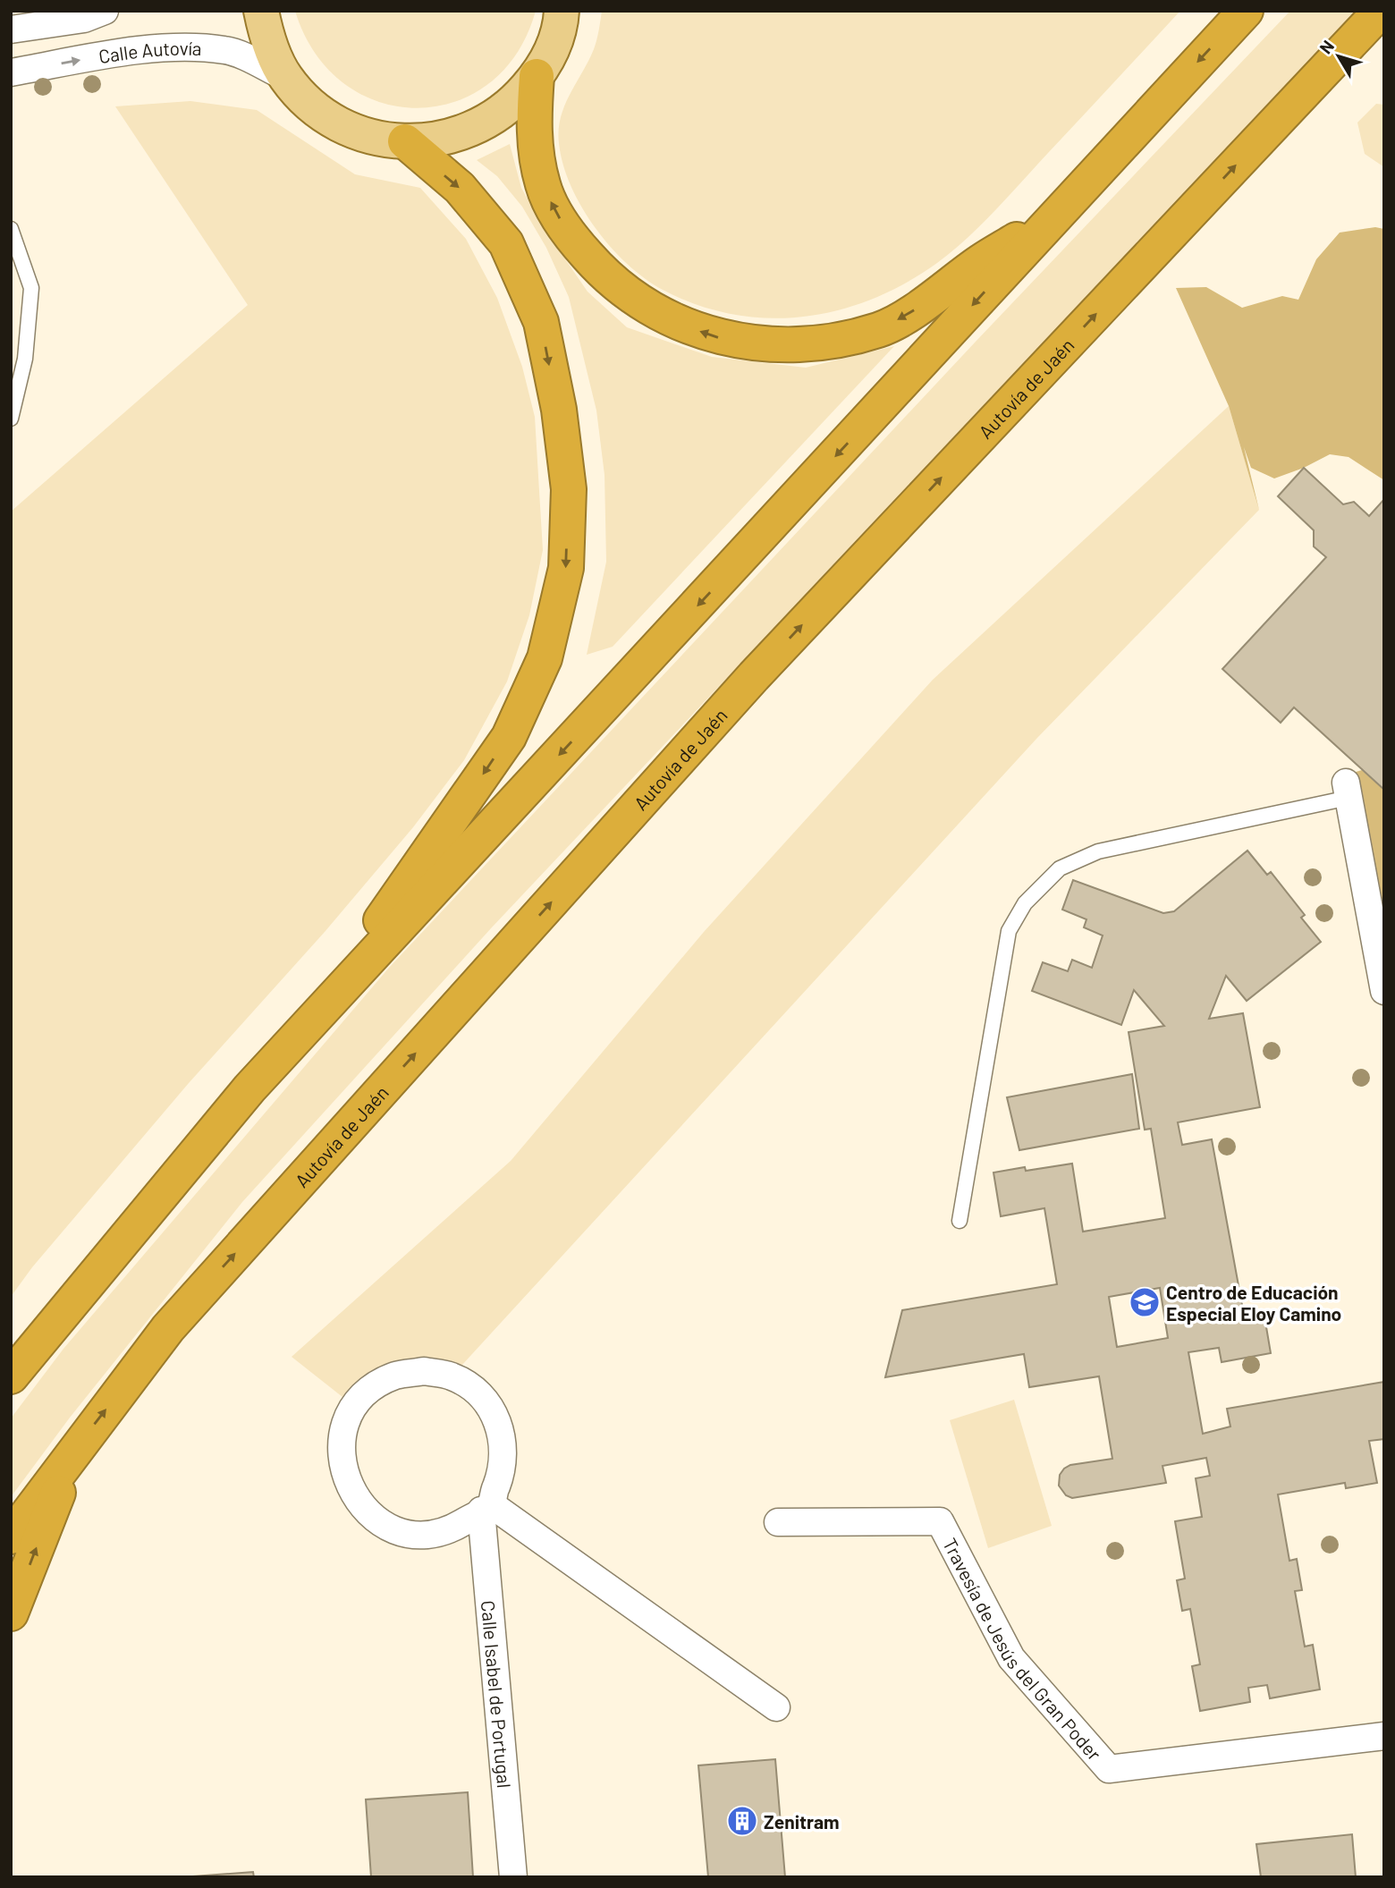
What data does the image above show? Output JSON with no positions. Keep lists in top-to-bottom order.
{
  "streets": {
    "highway": ["Autovía de Jaén"],
    "street": ["Calle Autovía", "Travesía de Jesús del Gran Poder", "Calle Isabel de Portugal"]
  },
  "places": {
    "school or university": ["Centro de Educación Especial Eloy Camino"],
    "building": ["Zenitram"]
  },
  "north": "top left"
}
